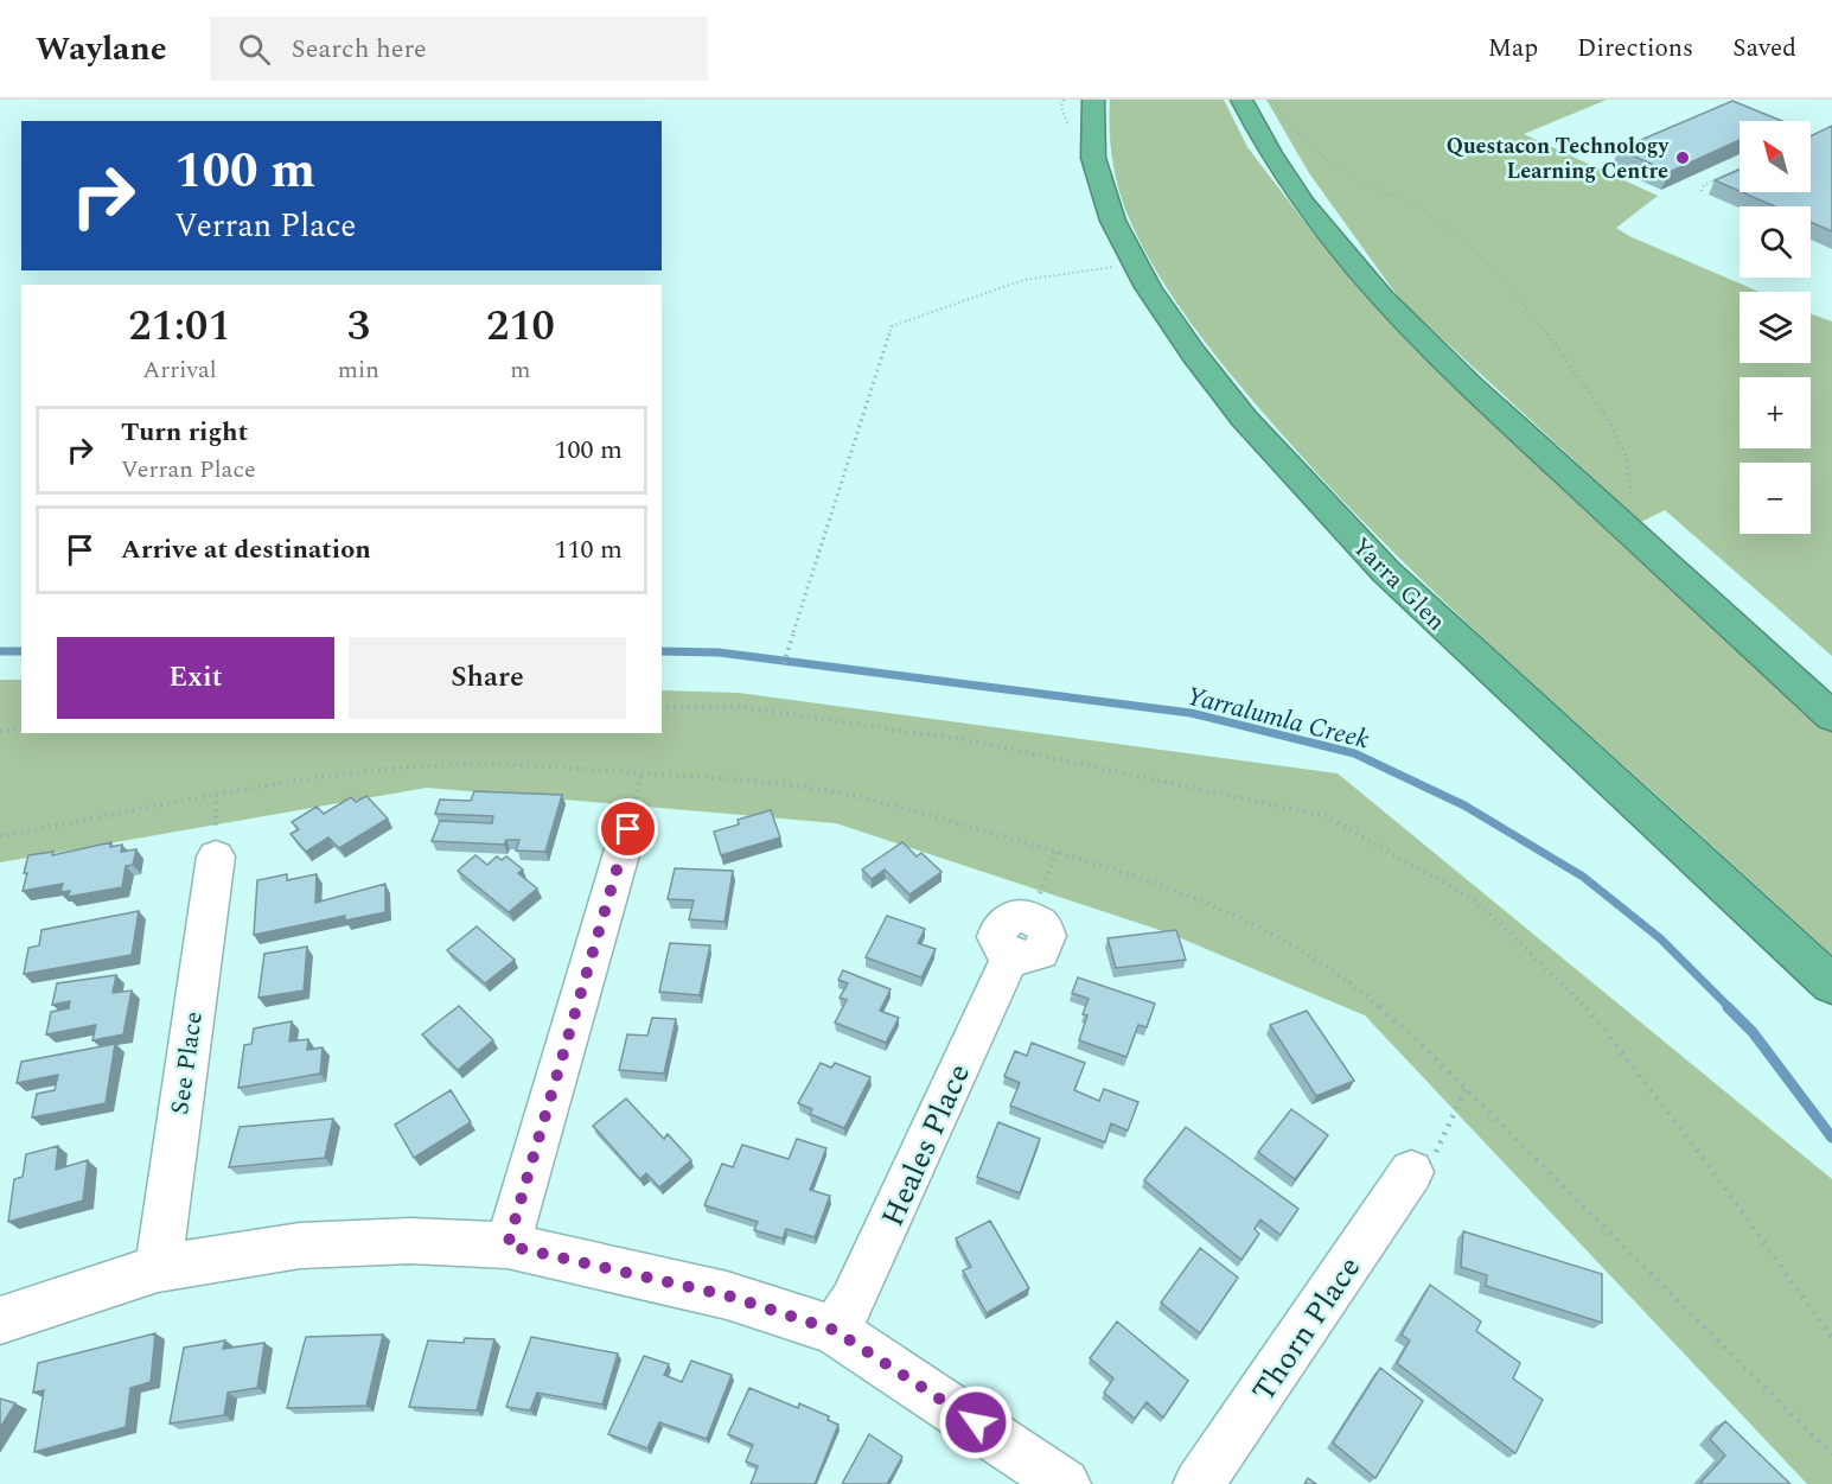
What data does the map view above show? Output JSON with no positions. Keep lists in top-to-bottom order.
{
  "streets": {
    "highway": ["Yarra Glen"],
    "street": ["See Place", "Heales Place", "Thorn Place"]
  },
  "water": ["Yarralumla Creek"],
  "places": ["Questacon Technology Learning Centre"],
  "north": "top left",
  "page": {
    "header": "Waylane",
    "search": "Search here",
    "nav": ["Map", "Directions", "Saved"],
    "map_buttons": ["+", "−"],
    "turn": ["100 m", "Verran Place"],
    "eta": [
      "21:01",
      "Arrival",
      "3",
      "min",
      "210",
      "m"
    ],
    "list": [
      {
        "name": "Turn right",
        "note": "Verran Place",
        "value": "100 m"
      },
      {
        "name": "Arrive at destination",
        "value": "110 m"
      }
    ],
    "buttons": ["Exit", "Share"]
  }
}
